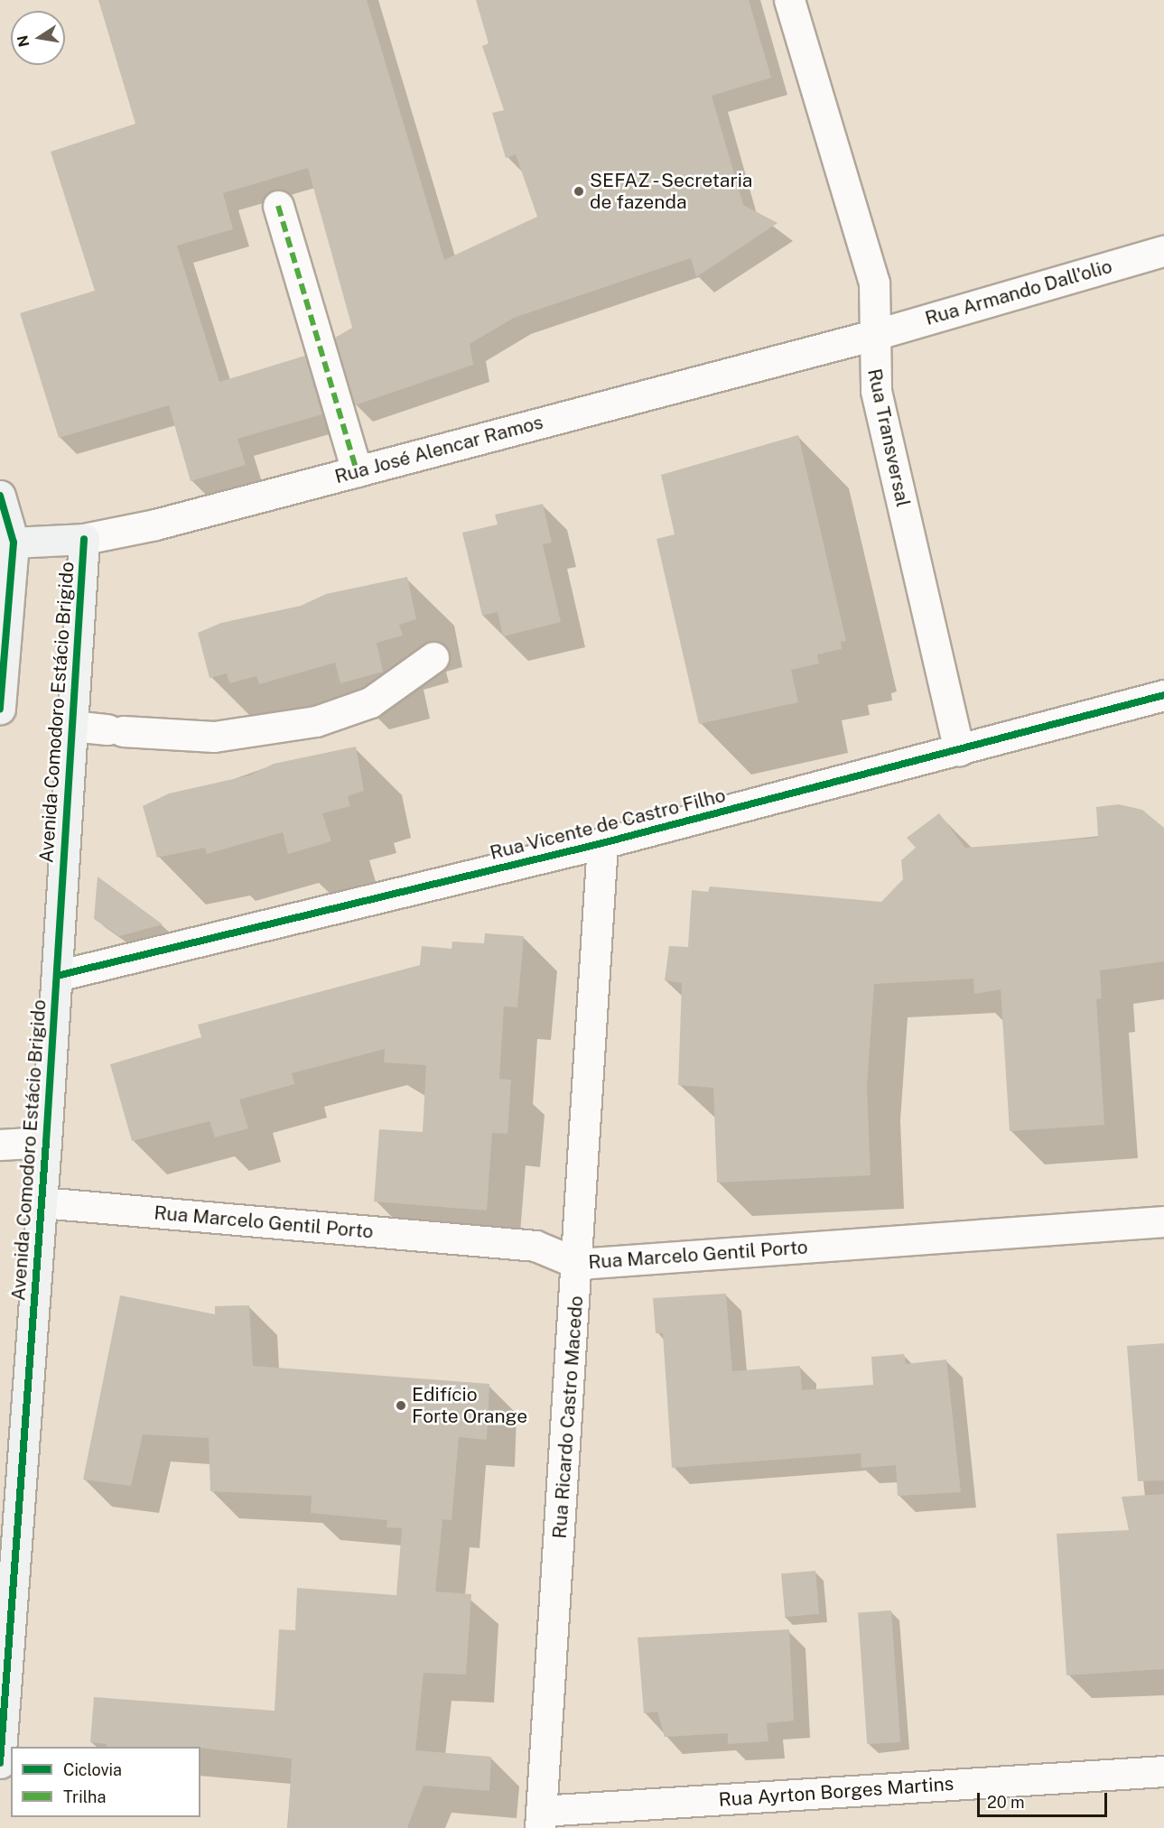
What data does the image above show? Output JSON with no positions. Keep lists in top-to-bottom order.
{
  "streets": {
    "main road": ["Rua José Alencar Ramos", "Avenida Comodoro Estácio Brigido"],
    "street": [
      "Rua Armando Dall'olio",
      "Rua Transversal",
      "Rua Vicente de Castro Filho",
      "Rua Marcelo Gentil Porto",
      "Rua Ricardo Castro Macedo",
      "Rua Ayrton Borges Martins"
    ]
  },
  "crossings": [
    ["Rua Armando Dall'olio", "Rua Transversal"],
    ["Rua Armando Dall'olio", "Rua José Alencar Ramos"],
    ["Rua Transversal", "Rua José Alencar Ramos"],
    ["Rua Transversal", "Rua Vicente de Castro Filho"],
    ["Rua José Alencar Ramos", "Avenida Comodoro Estácio Brigido"],
    ["Avenida Comodoro Estácio Brigido", "Rua Vicente de Castro Filho"],
    ["Avenida Comodoro Estácio Brigido", "Rua Marcelo Gentil Porto"],
    ["Rua Vicente de Castro Filho", "Rua Ricardo Castro Macedo"],
    ["Rua Marcelo Gentil Porto", "Rua Ricardo Castro Macedo"],
    ["Rua Ricardo Castro Macedo", "Rua Ayrton Borges Martins"]
  ],
  "places": ["SEFAZ - Secretaria de fazenda", "Edifício Forte Orange"],
  "legend": ["Ciclovia", "Trilha"],
  "scale_bar": "20 m",
  "north": "left"
}
